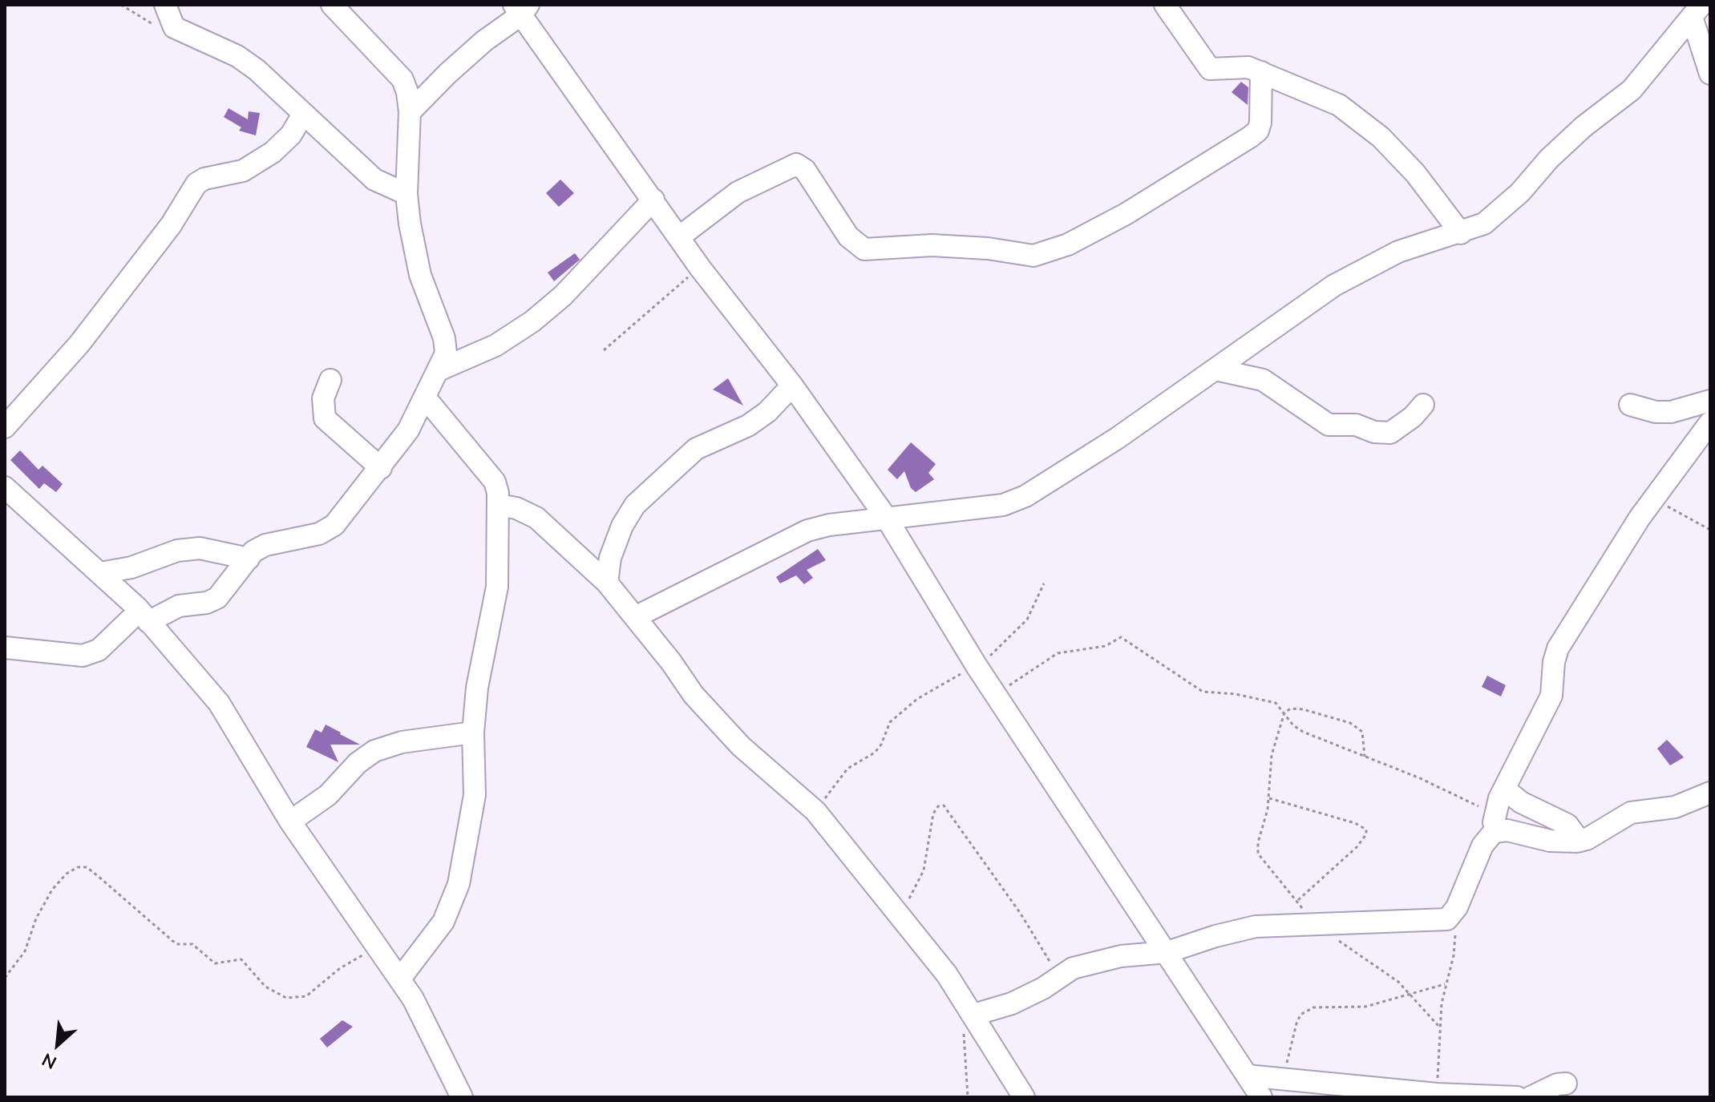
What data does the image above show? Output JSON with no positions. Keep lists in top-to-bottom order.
{
  "north": "bottom left"
}
